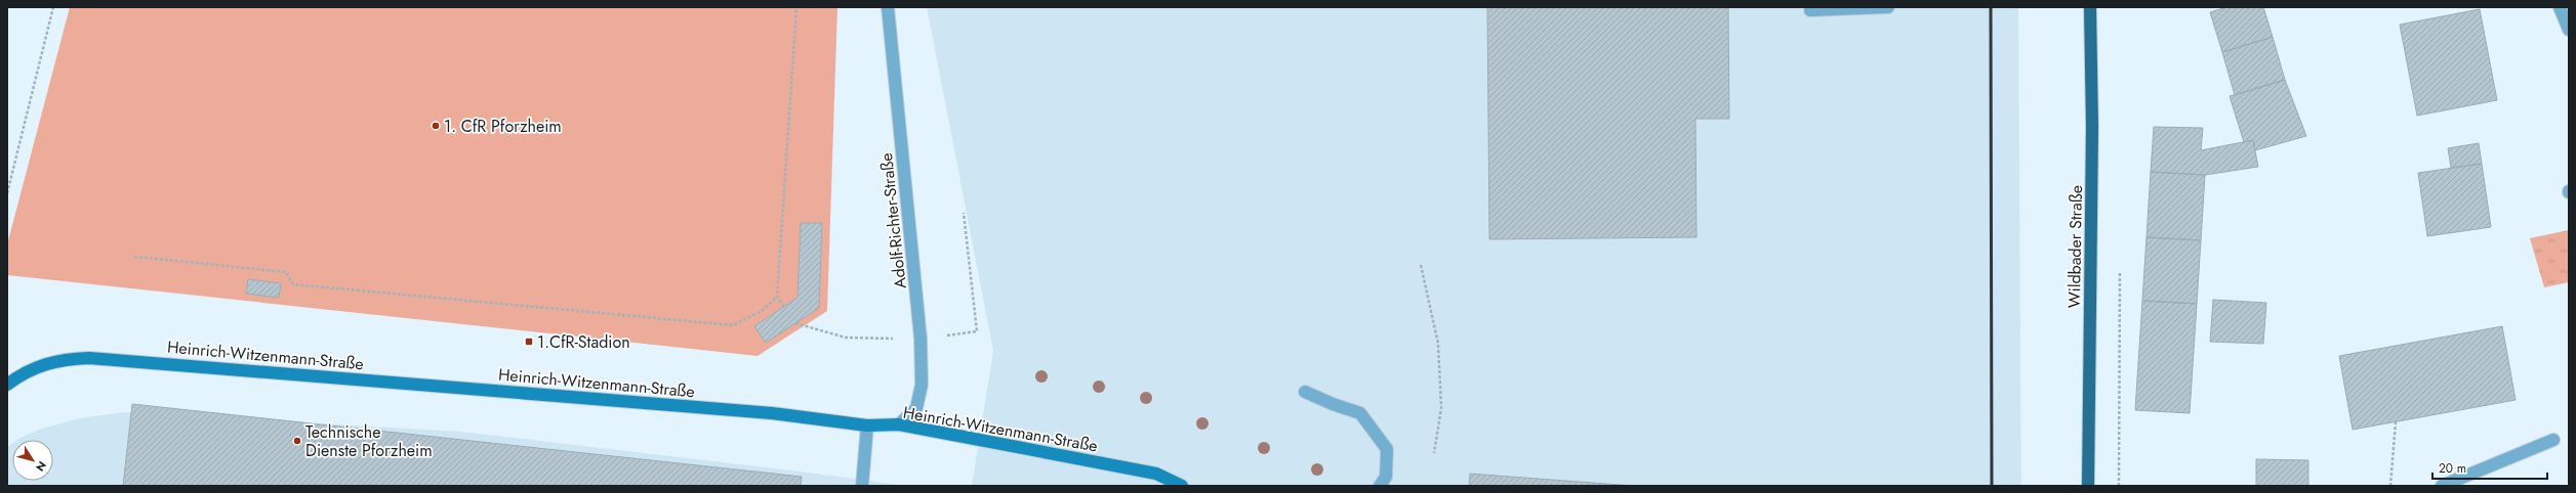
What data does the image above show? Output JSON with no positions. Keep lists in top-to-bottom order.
{
  "streets": {
    "main road": ["Wildbader Straße"],
    "street": ["Adolf-Richter-Straße", "Heinrich-Witzenmann-Straße"]
  },
  "crossings": [
    ["Adolf-Richter-Straße", "Heinrich-Witzenmann-Straße"]
  ],
  "places": {
    "other": ["1. CfR Pforzheim", "Technische Dienste Pforzheim"],
    "transit": ["1.CfR-Stadion"]
  },
  "scale_bar": "20 m",
  "north": "bottom right"
}
